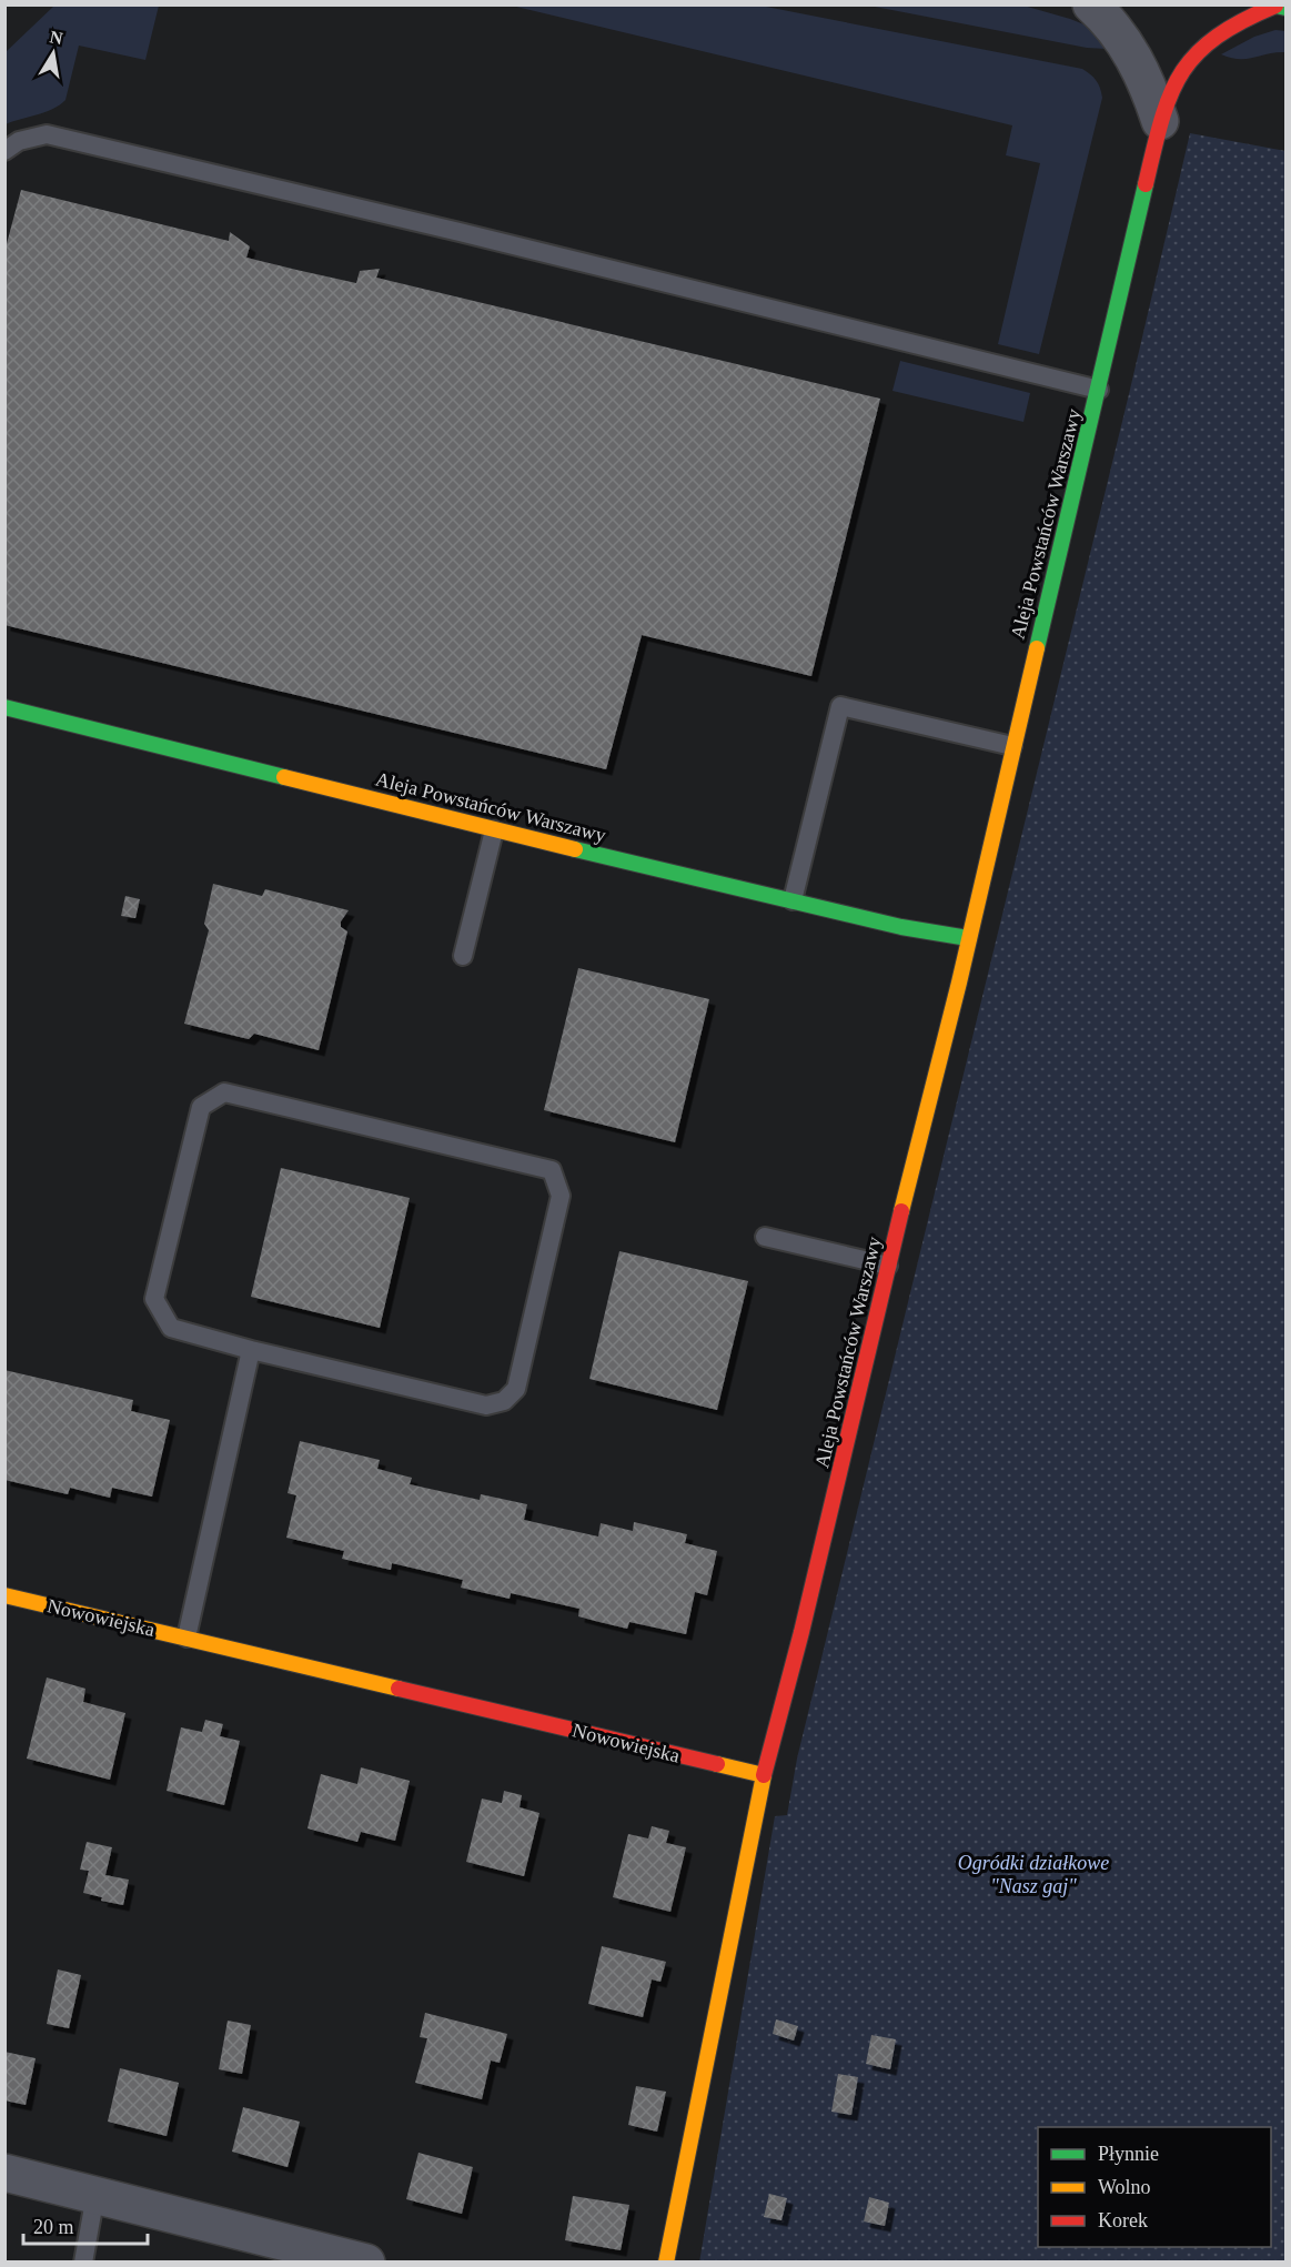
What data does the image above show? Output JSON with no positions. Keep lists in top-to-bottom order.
{
  "streets": {
    "street": ["Aleja Powstańców Warszawy", "Nowowiejska"]
  },
  "crossings": [
    ["Aleja Powstańców Warszawy", "Nowowiejska"]
  ],
  "parks": ["Ogródki działkowe \"Nasz gaj\""],
  "legend": ["Płynnie", "Wolno", "Korek"],
  "scale_bar": "20 m",
  "north": "top"
}
